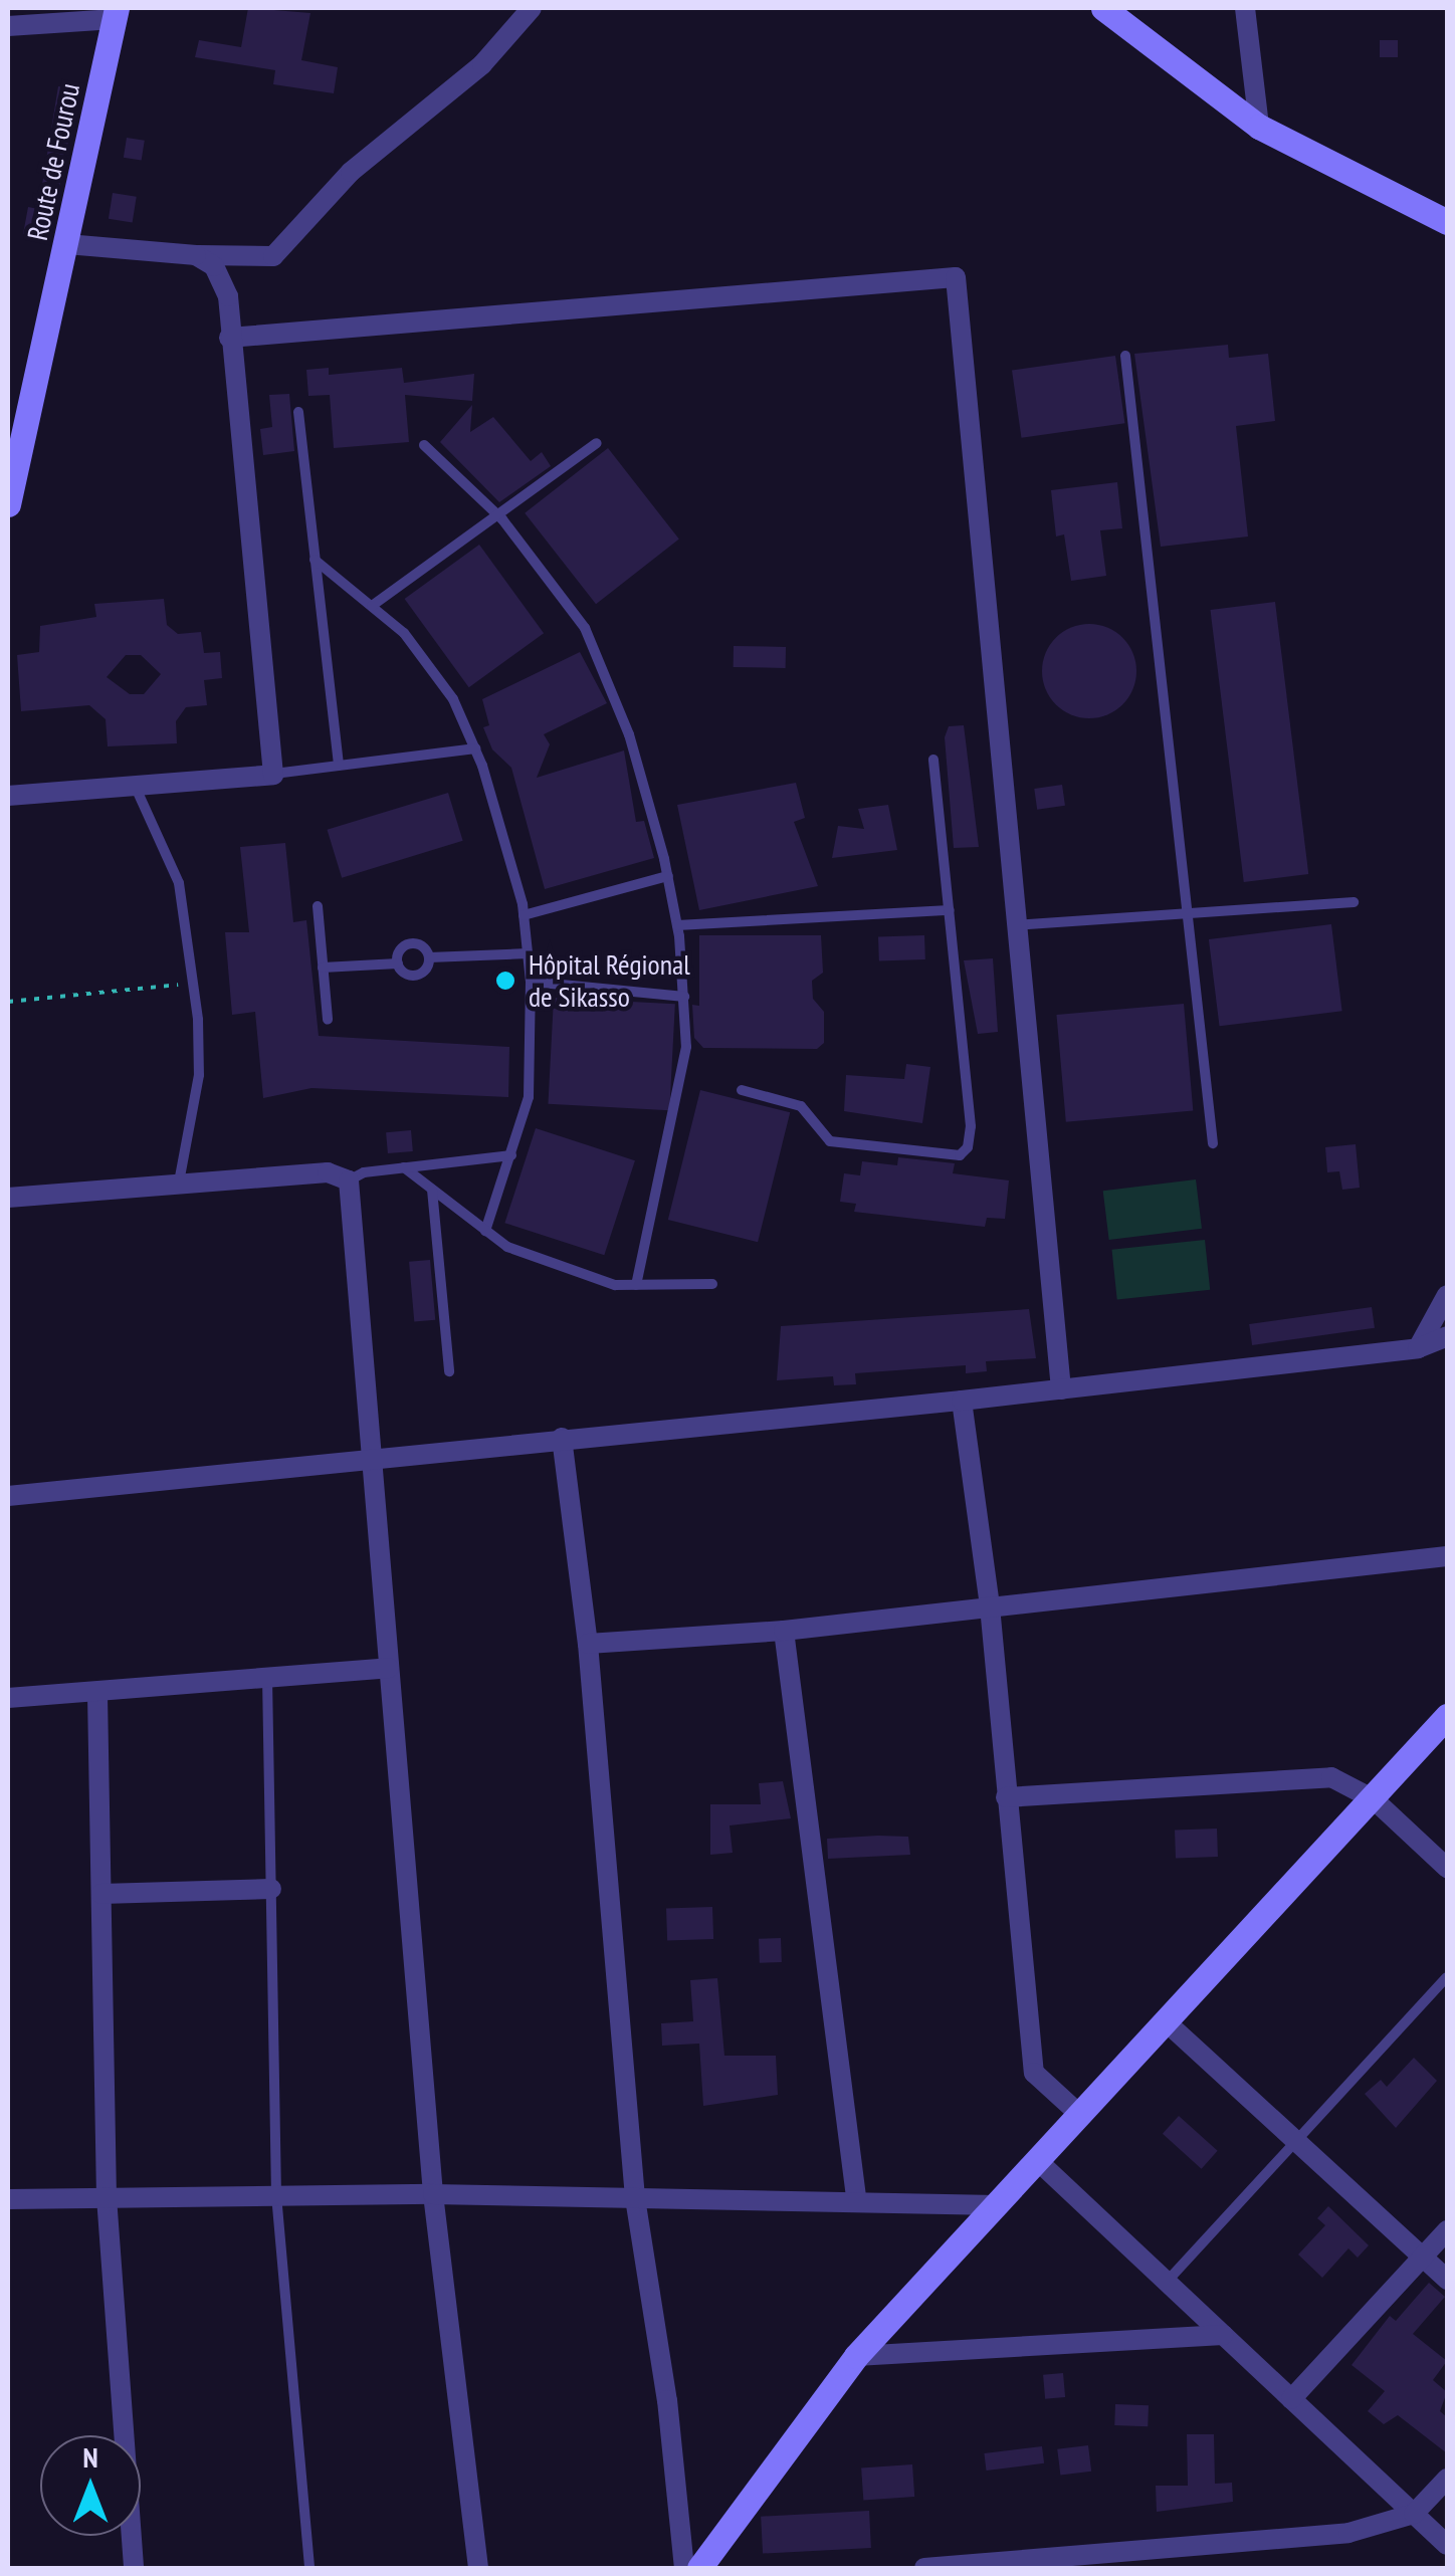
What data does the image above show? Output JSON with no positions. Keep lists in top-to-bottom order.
{
  "streets": {
    "street": ["Route de Fourou"]
  },
  "places": ["Hôpital Régional de Sikasso"],
  "north": "top"
}
